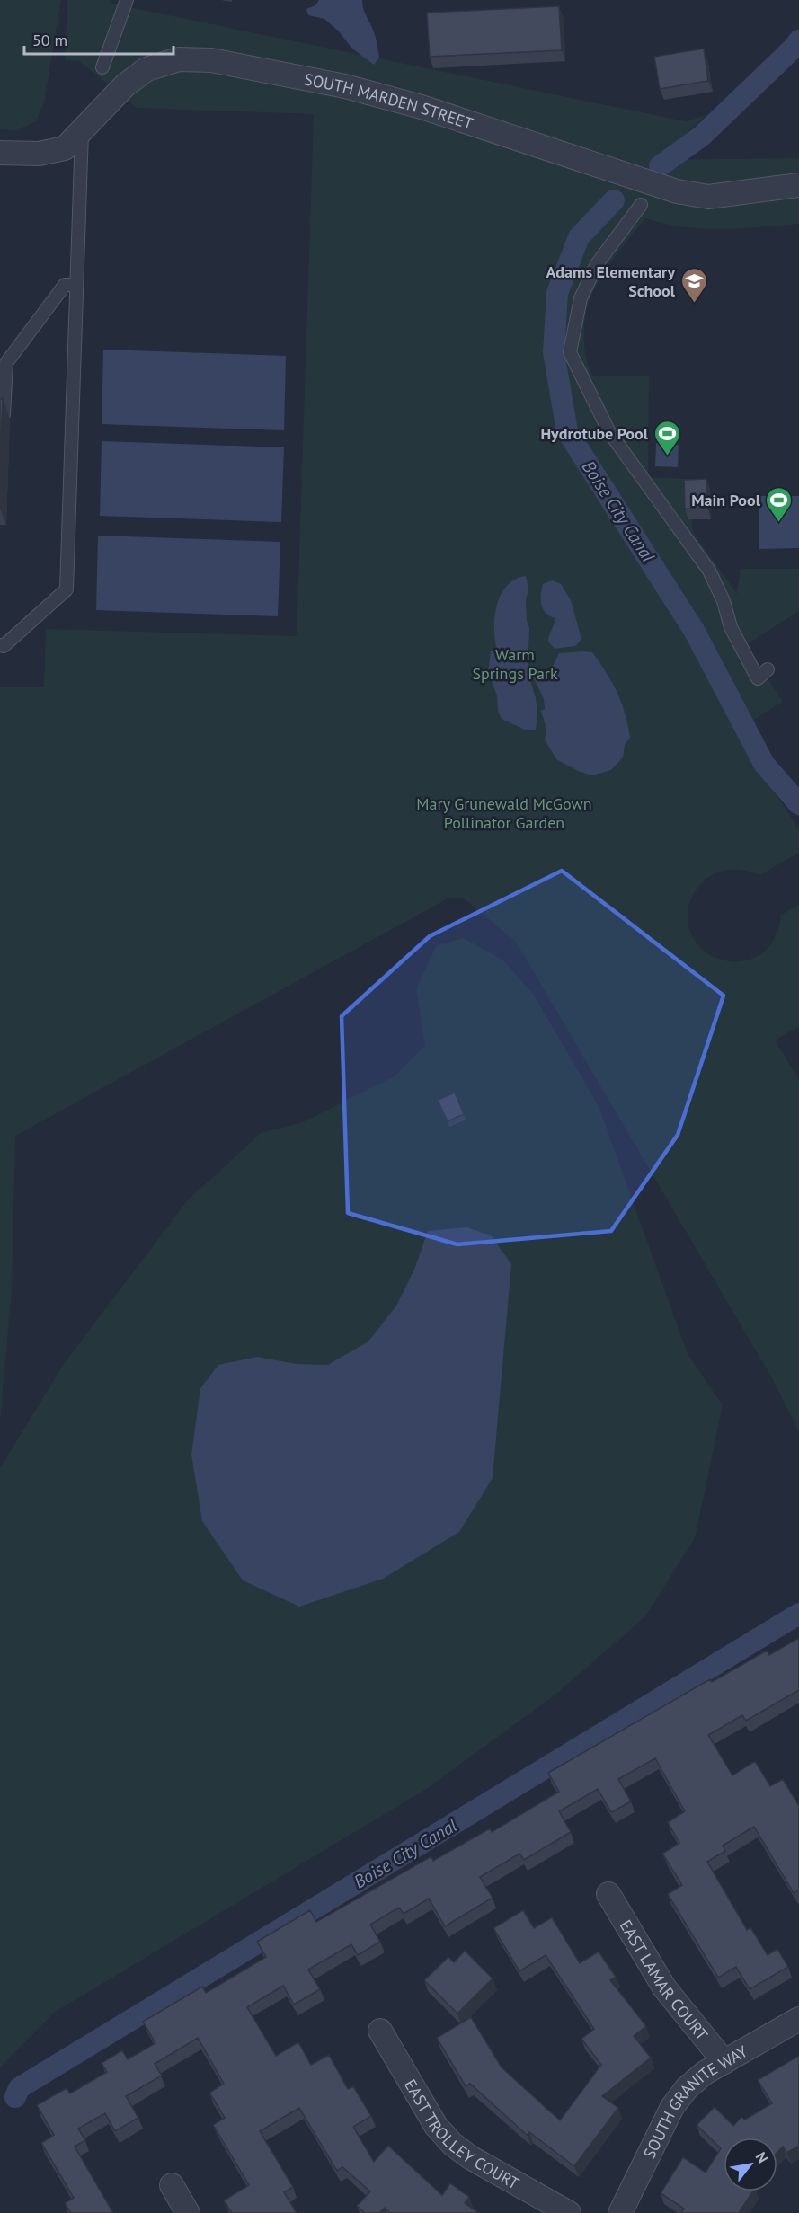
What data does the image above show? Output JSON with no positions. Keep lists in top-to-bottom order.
{
  "streets": {
    "street": [
      "SOUTH MARDEN STREET",
      "EAST LAMAR COURT",
      "SOUTH GRANITE WAY",
      "EAST TROLLEY COURT"
    ]
  },
  "crossings": [
    ["EAST LAMAR COURT", "SOUTH GRANITE WAY"]
  ],
  "water": ["Boise City Canal"],
  "parks": ["Warm Springs Park", "Mary Grunewald McGown Pollinator Garden"],
  "places": {
    "school or university": ["Adams Elementary School"],
    "sports": ["Hydrotube Pool", "Main Pool"]
  },
  "scale_bar": "50 m",
  "north": "top right"
}
